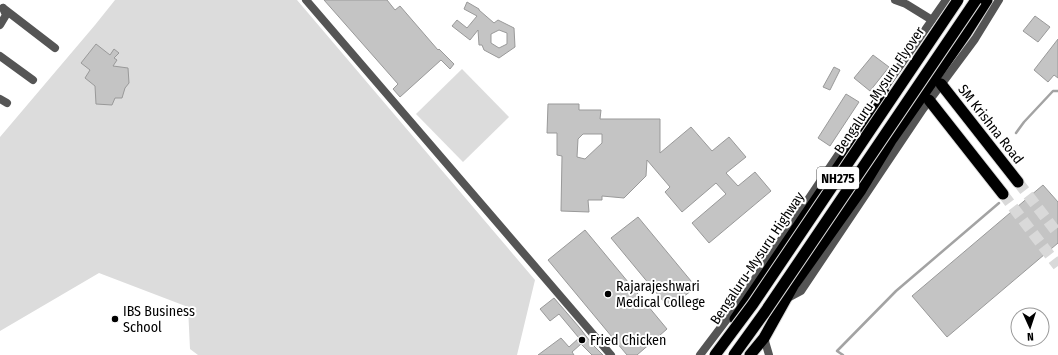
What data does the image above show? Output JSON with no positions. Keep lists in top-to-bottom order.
{
  "streets": {
    "highway": [
      "Bengaluru-Mysuru Flyover",
      "SM Krishna Road",
      "NH275",
      "Bengaluru-Mysuru Highway"
    ]
  },
  "crossings": [
    ["SM Krishna Road", "NH275"],
    ["NH275", "Bengaluru-Mysuru Highway"]
  ],
  "places": ["Rajarajeshwari Medical College", "IBS Business School", "Fried Chicken"],
  "north": "bottom"
}
